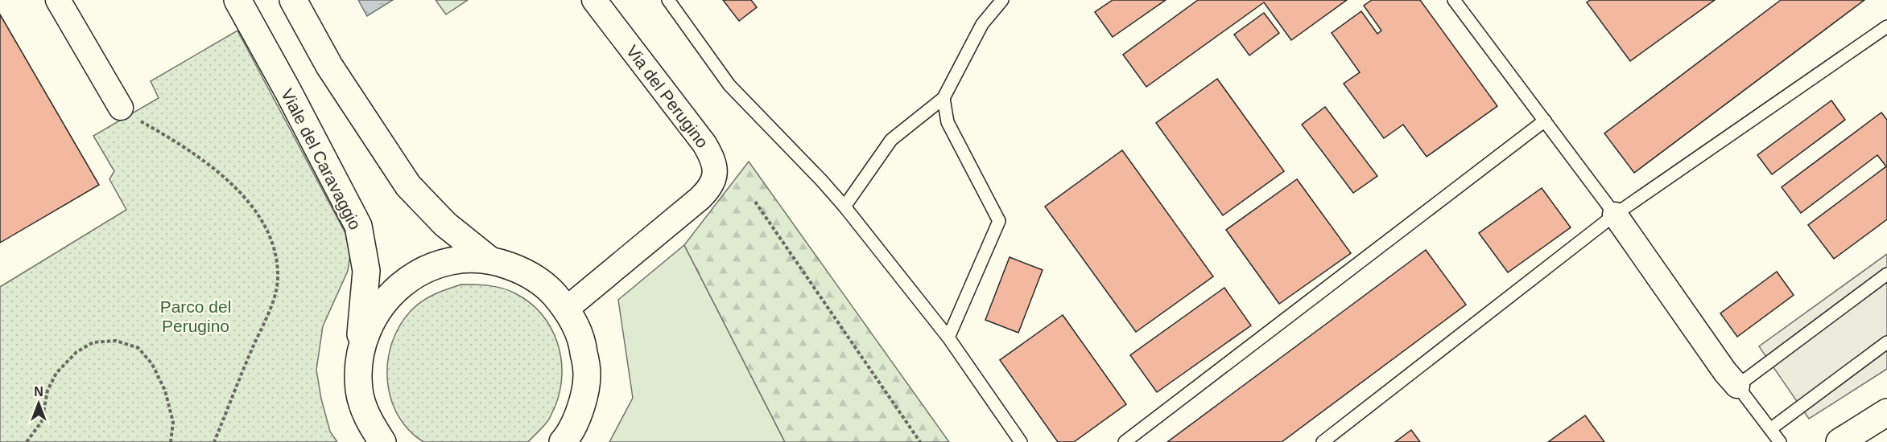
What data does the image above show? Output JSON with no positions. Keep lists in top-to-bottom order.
{
  "streets": {
    "street": ["Via del Perugino", "Viale del Caravaggio"]
  },
  "parks": ["Parco del Perugino"],
  "north": "top"
}
